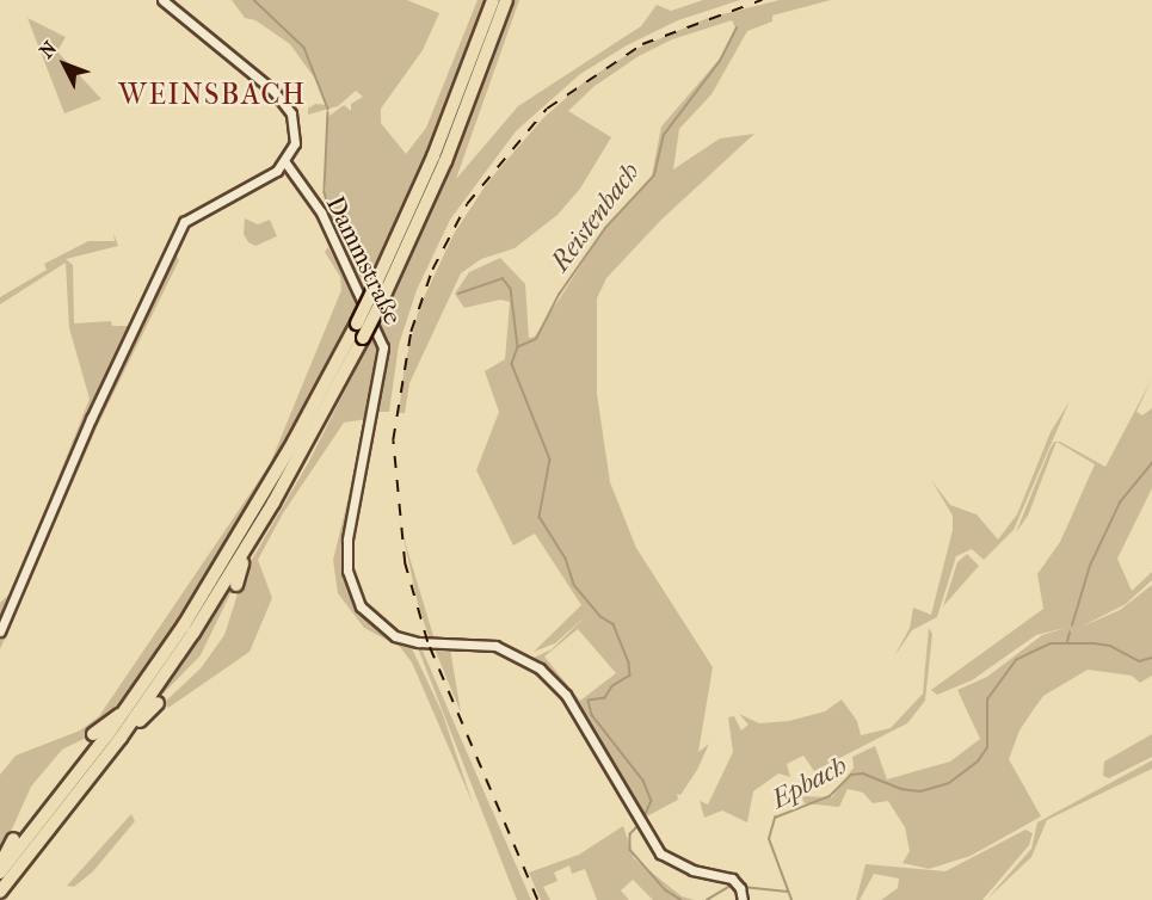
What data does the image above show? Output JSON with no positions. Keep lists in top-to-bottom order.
{
  "streets": {
    "street": ["Dammstraße"]
  },
  "districts": ["WEINSBACH"],
  "water": ["Reistenbach", "Epbach"],
  "north": "top left"
}
